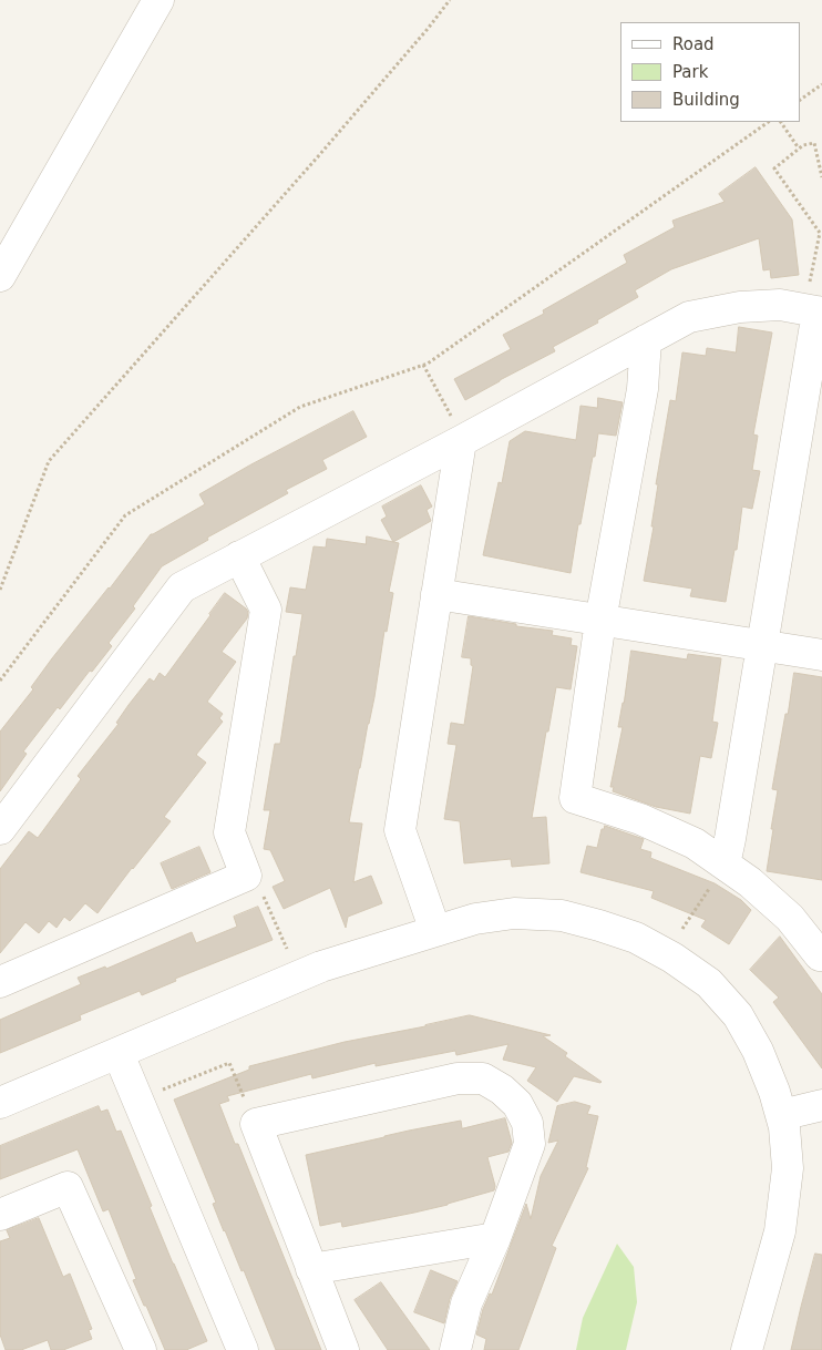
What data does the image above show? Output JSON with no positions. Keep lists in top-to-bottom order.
{
  "legend": ["Road", "Park", "Building"]
}
